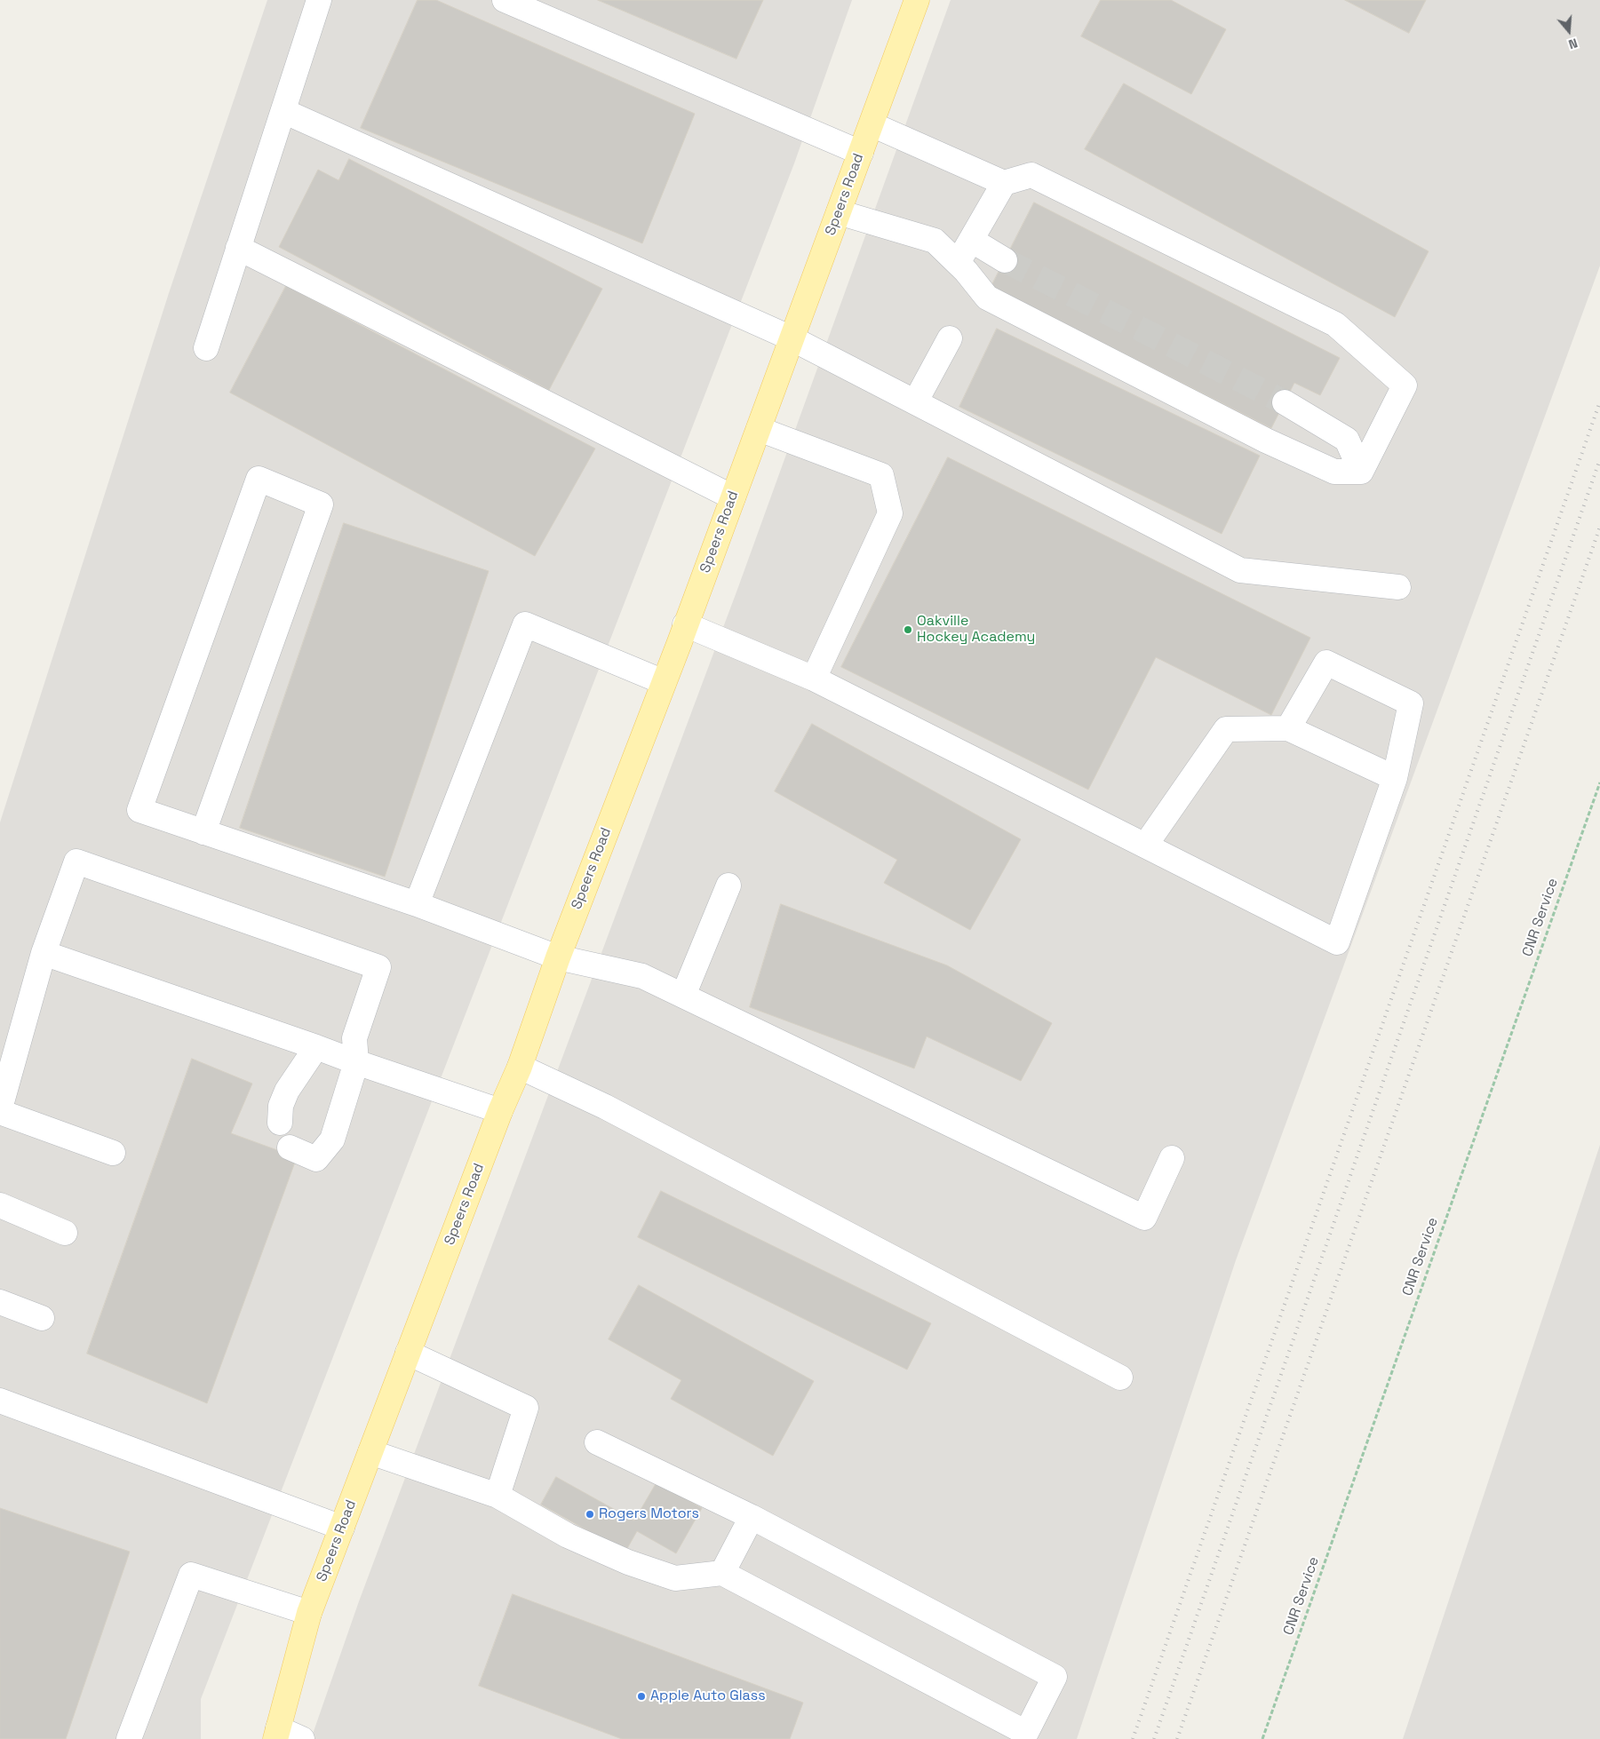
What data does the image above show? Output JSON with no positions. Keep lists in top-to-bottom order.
{
  "streets": {
    "main road": ["Speers Road"],
    "path": ["CNR Service"]
  },
  "places": ["Oakville Hockey Academy", "Rogers Motors", "Apple Auto Glass"],
  "north": "bottom"
}
